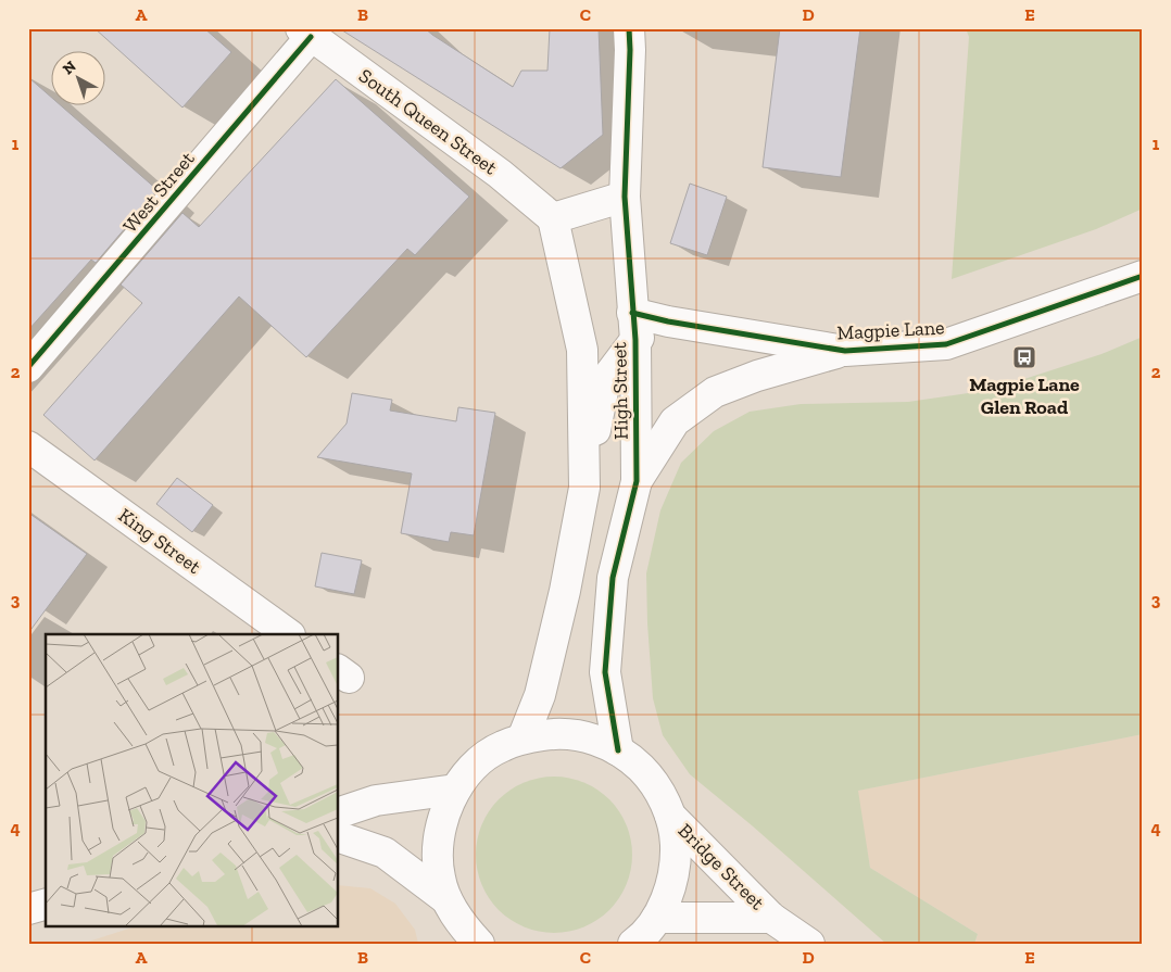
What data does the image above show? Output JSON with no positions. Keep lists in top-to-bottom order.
{
  "streets": {
    "street": [
      "South Queen Street",
      "West Street",
      "Magpie Lane",
      "High Street",
      "King Street",
      "Bridge Street"
    ]
  },
  "crossings": [
    ["South Queen Street", "West Street"],
    ["South Queen Street", "High Street"],
    ["Magpie Lane", "High Street"]
  ],
  "places": {
    "bus stop": ["Magpie Lane Glen Road"]
  },
  "north": "top left",
  "grid": {
    "columns": [
      "A",
      "B",
      "C",
      "D",
      "E"
    ],
    "rows": [
      "1",
      "2",
      "3",
      "4"
    ]
  }
}
